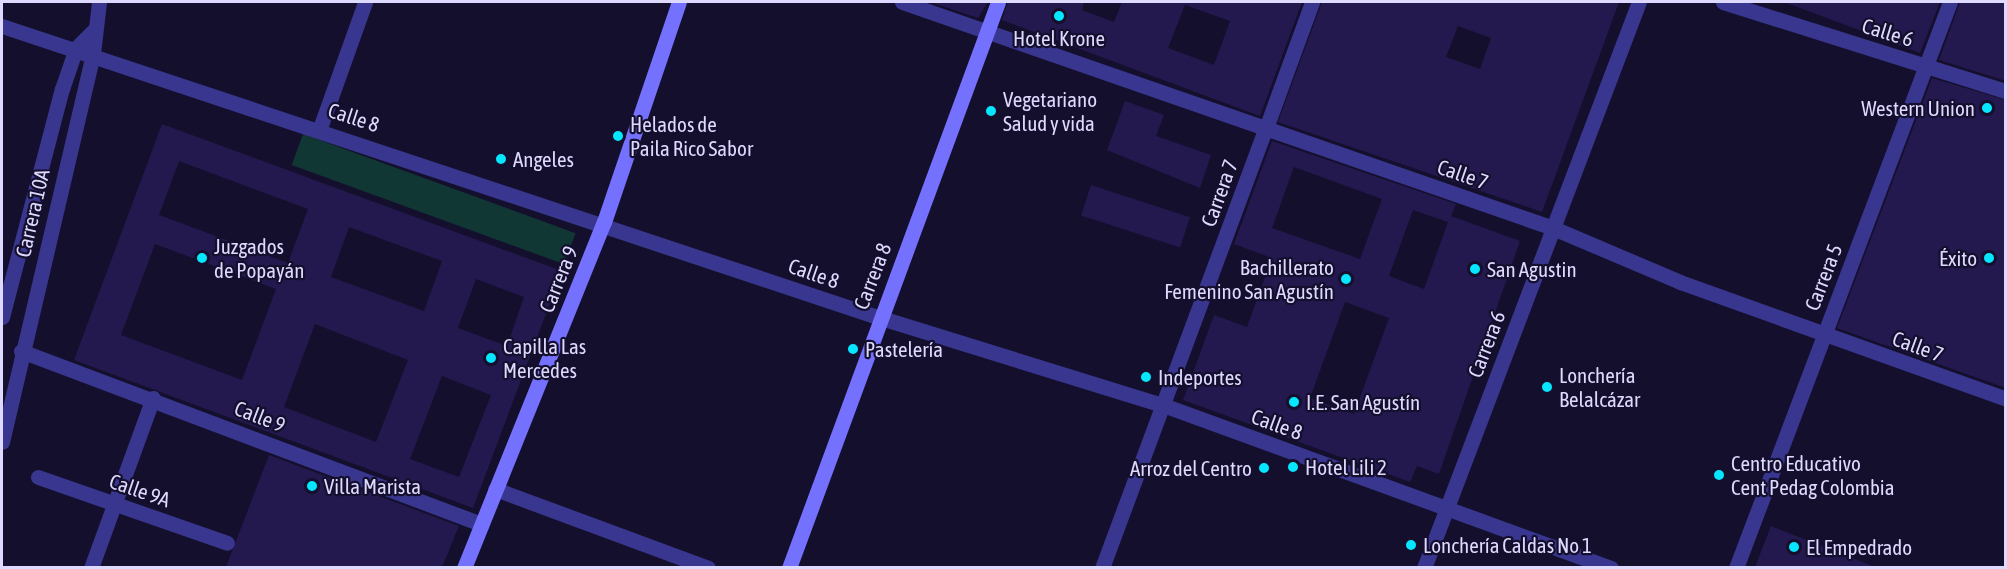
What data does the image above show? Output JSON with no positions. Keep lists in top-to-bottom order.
{
  "streets": {
    "main road": ["Carrera 8", "Carrera 9"],
    "street": [
      "Calle 6",
      "Calle 8",
      "Calle 7",
      "Carrera 7",
      "Carrera 10A",
      "Carrera 5",
      "Carrera 6",
      "Calle 9",
      "Calle 9A"
    ]
  },
  "crossings": [
    ["Calle 6", "Carrera 5"],
    ["Calle 8", "Carrera 7"],
    ["Calle 8", "Carrera 10A"],
    ["Calle 8", "Carrera 8"],
    ["Calle 8", "Carrera 9"],
    ["Calle 8", "Carrera 6"],
    ["Calle 7", "Carrera 7"],
    ["Calle 7", "Carrera 8"],
    ["Calle 7", "Carrera 5"],
    ["Calle 7", "Carrera 6"],
    ["Carrera 10A", "Calle 9"],
    ["Carrera 9", "Calle 9"]
  ],
  "places": [
    "Hotel Krone",
    "Western Union",
    "Vegetariano Salud y vida",
    "Helados de Paila Rico Sabor",
    "Angeles",
    "Juzgados de Popayán",
    "Éxito",
    "San Agustin",
    "Bachillerato Femenino San Agustín",
    "Pastelería",
    "Capilla Las Mercedes",
    "Indeportes",
    "Lonchería Belalcázar",
    "I.E. San Agustín",
    "Hotel Lili 2",
    "Arroz del Centro",
    "Centro Educativo Cent Pedag Colombia",
    "Villa Marista",
    "Lonchería Caldas No 1",
    "El Empedrado"
  ]
}
